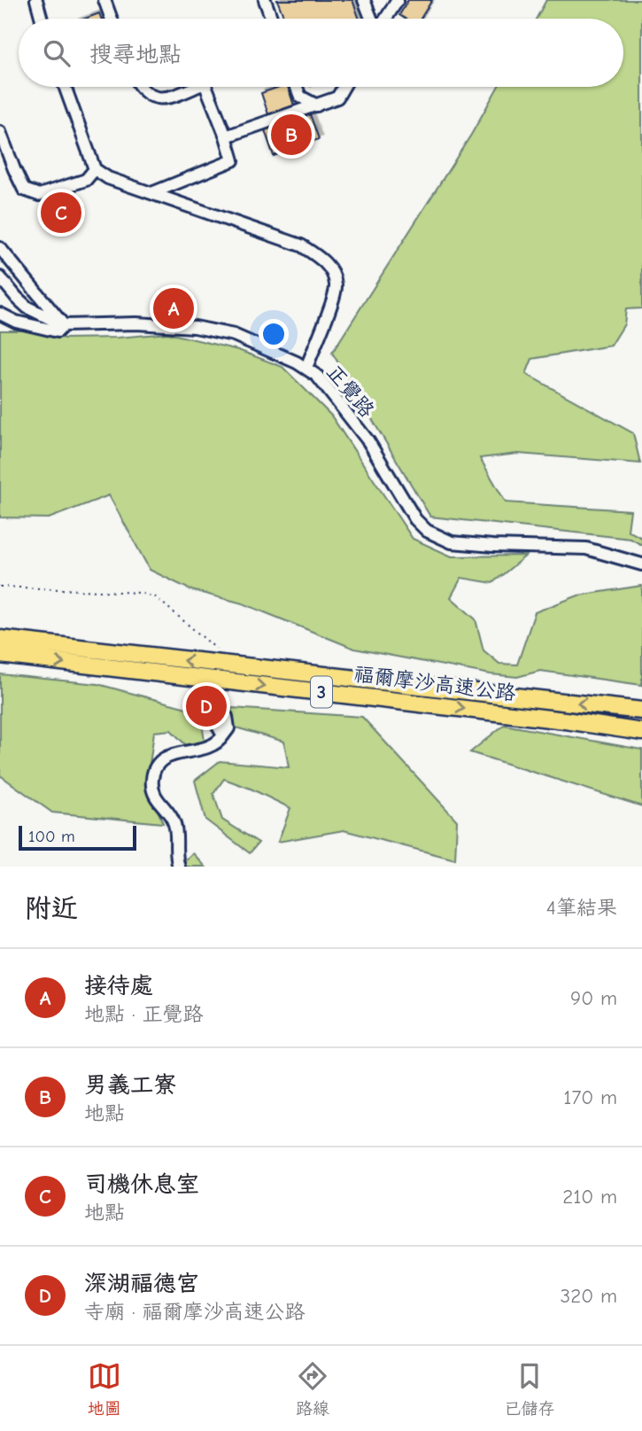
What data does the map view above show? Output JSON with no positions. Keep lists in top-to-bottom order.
{
  "streets": {
    "highway": ["福爾摩沙高速公路", "3"],
    "street": ["正覺路"]
  },
  "scale_bar": "100 m",
  "page": {
    "search": "搜尋地點",
    "pins": [
      "B",
      "C",
      "A",
      "D"
    ],
    "scale": "100 m",
    "heading": ["附近", "4筆結果"],
    "list": [
      {
        "mark": "A",
        "name": "接待處",
        "note": "地點 · 正覺路",
        "value": "90 m"
      },
      {
        "mark": "B",
        "name": "男義工寮",
        "note": "地點",
        "value": "170 m"
      },
      {
        "mark": "C",
        "name": "司機休息室",
        "note": "地點",
        "value": "210 m"
      },
      {
        "mark": "D",
        "name": "深湖福德宮",
        "note": "寺廟 · 福爾摩沙高速公路",
        "value": "320 m"
      }
    ],
    "nav": ["地圖", "路線", "已儲存"]
  }
}
